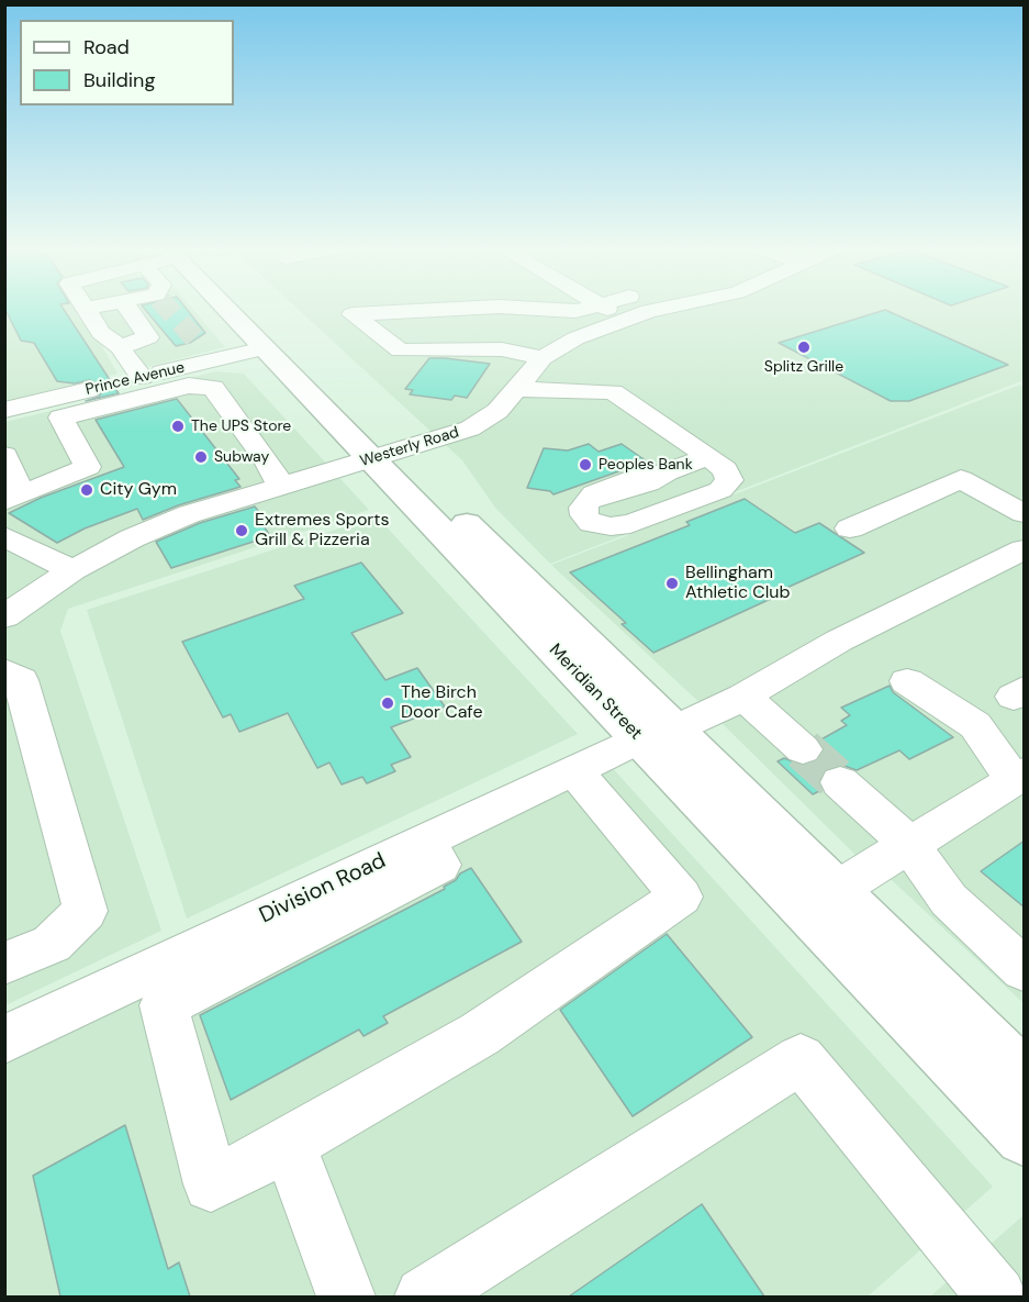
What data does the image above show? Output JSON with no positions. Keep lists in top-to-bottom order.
{
  "streets": {
    "highway": ["Meridian Street"],
    "street": ["Prince Avenue", "Westerly Road", "Division Road"]
  },
  "crossings": [
    ["Prince Avenue", "Meridian Street"],
    ["Westerly Road", "Meridian Street"],
    ["Meridian Street", "Division Road"]
  ],
  "places": [
    "Splitz Grille",
    "The UPS Store",
    "Subway",
    "Peoples Bank",
    "City Gym",
    "Extremes Sports Grill & Pizzeria",
    "Bellingham Athletic Club",
    "The Birch Door Cafe"
  ],
  "legend": ["Road", "Building"]
}
